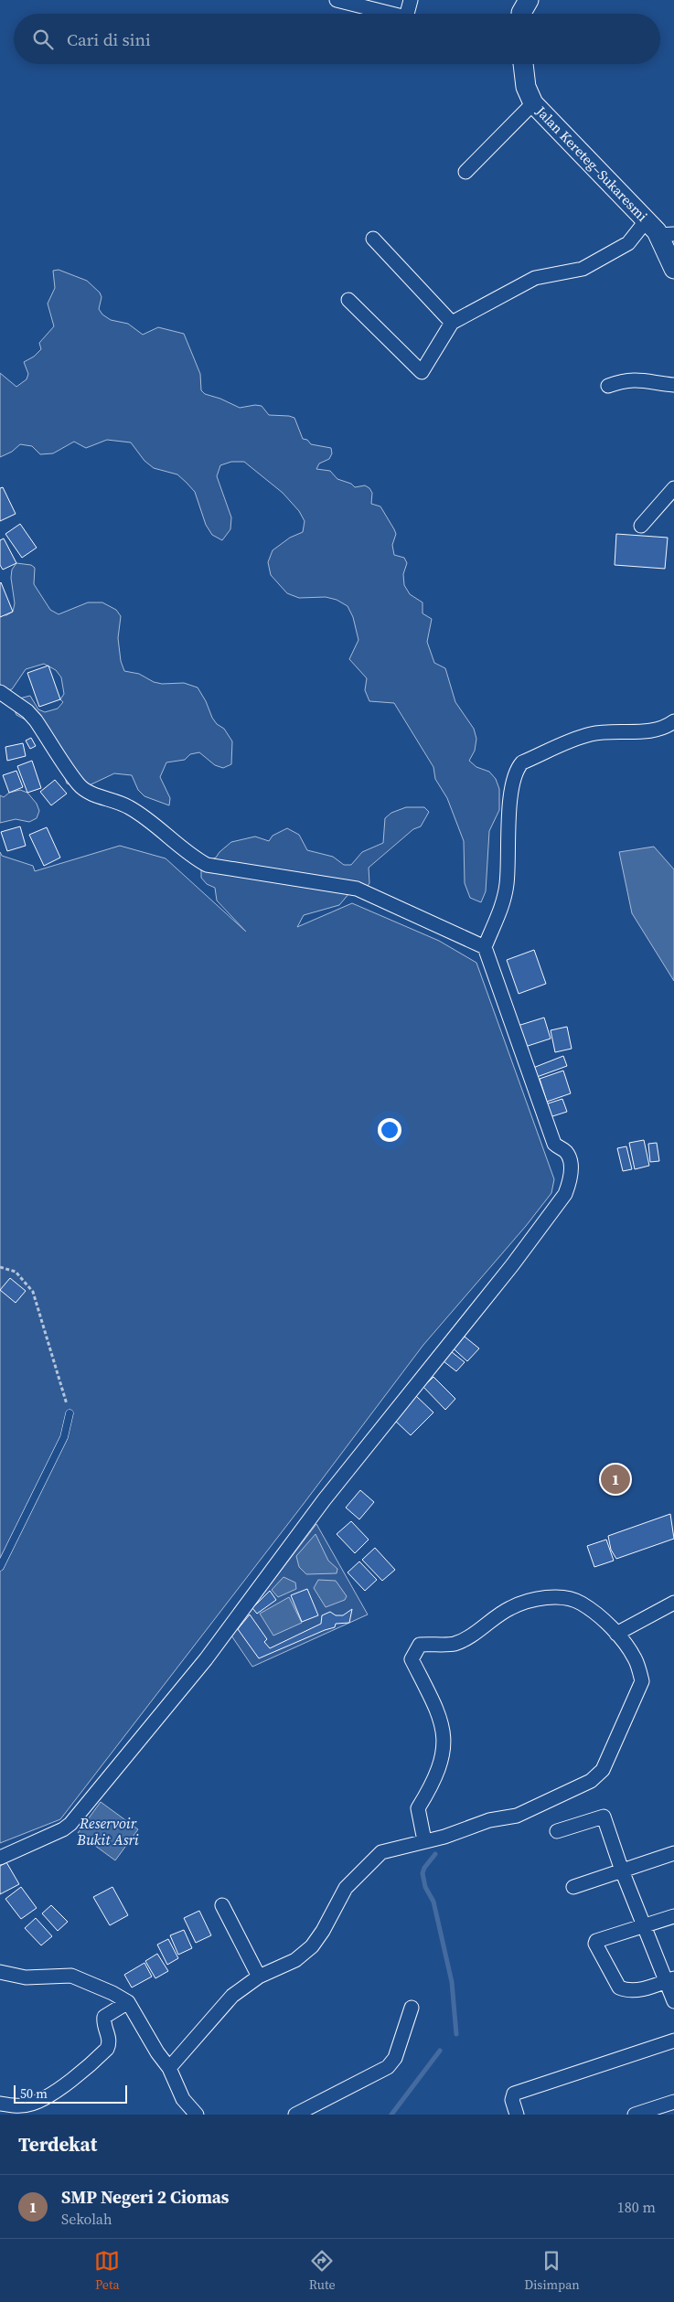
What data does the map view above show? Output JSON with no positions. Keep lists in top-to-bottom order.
{
  "streets": {
    "street": ["Jalan Kereteg–Sukaresmi"]
  },
  "water": ["Reservoir Bukit Asri"],
  "scale_bar": "50 m",
  "page": {
    "search": "Cari di sini",
    "pins": "1",
    "scale": "50 m",
    "heading": "Terdekat",
    "list": [
      {
        "mark": "1",
        "name": "SMP Negeri 2 Ciomas",
        "note": "Sekolah",
        "value": "180 m"
      }
    ],
    "nav": ["Peta", "Rute", "Disimpan"]
  }
}
